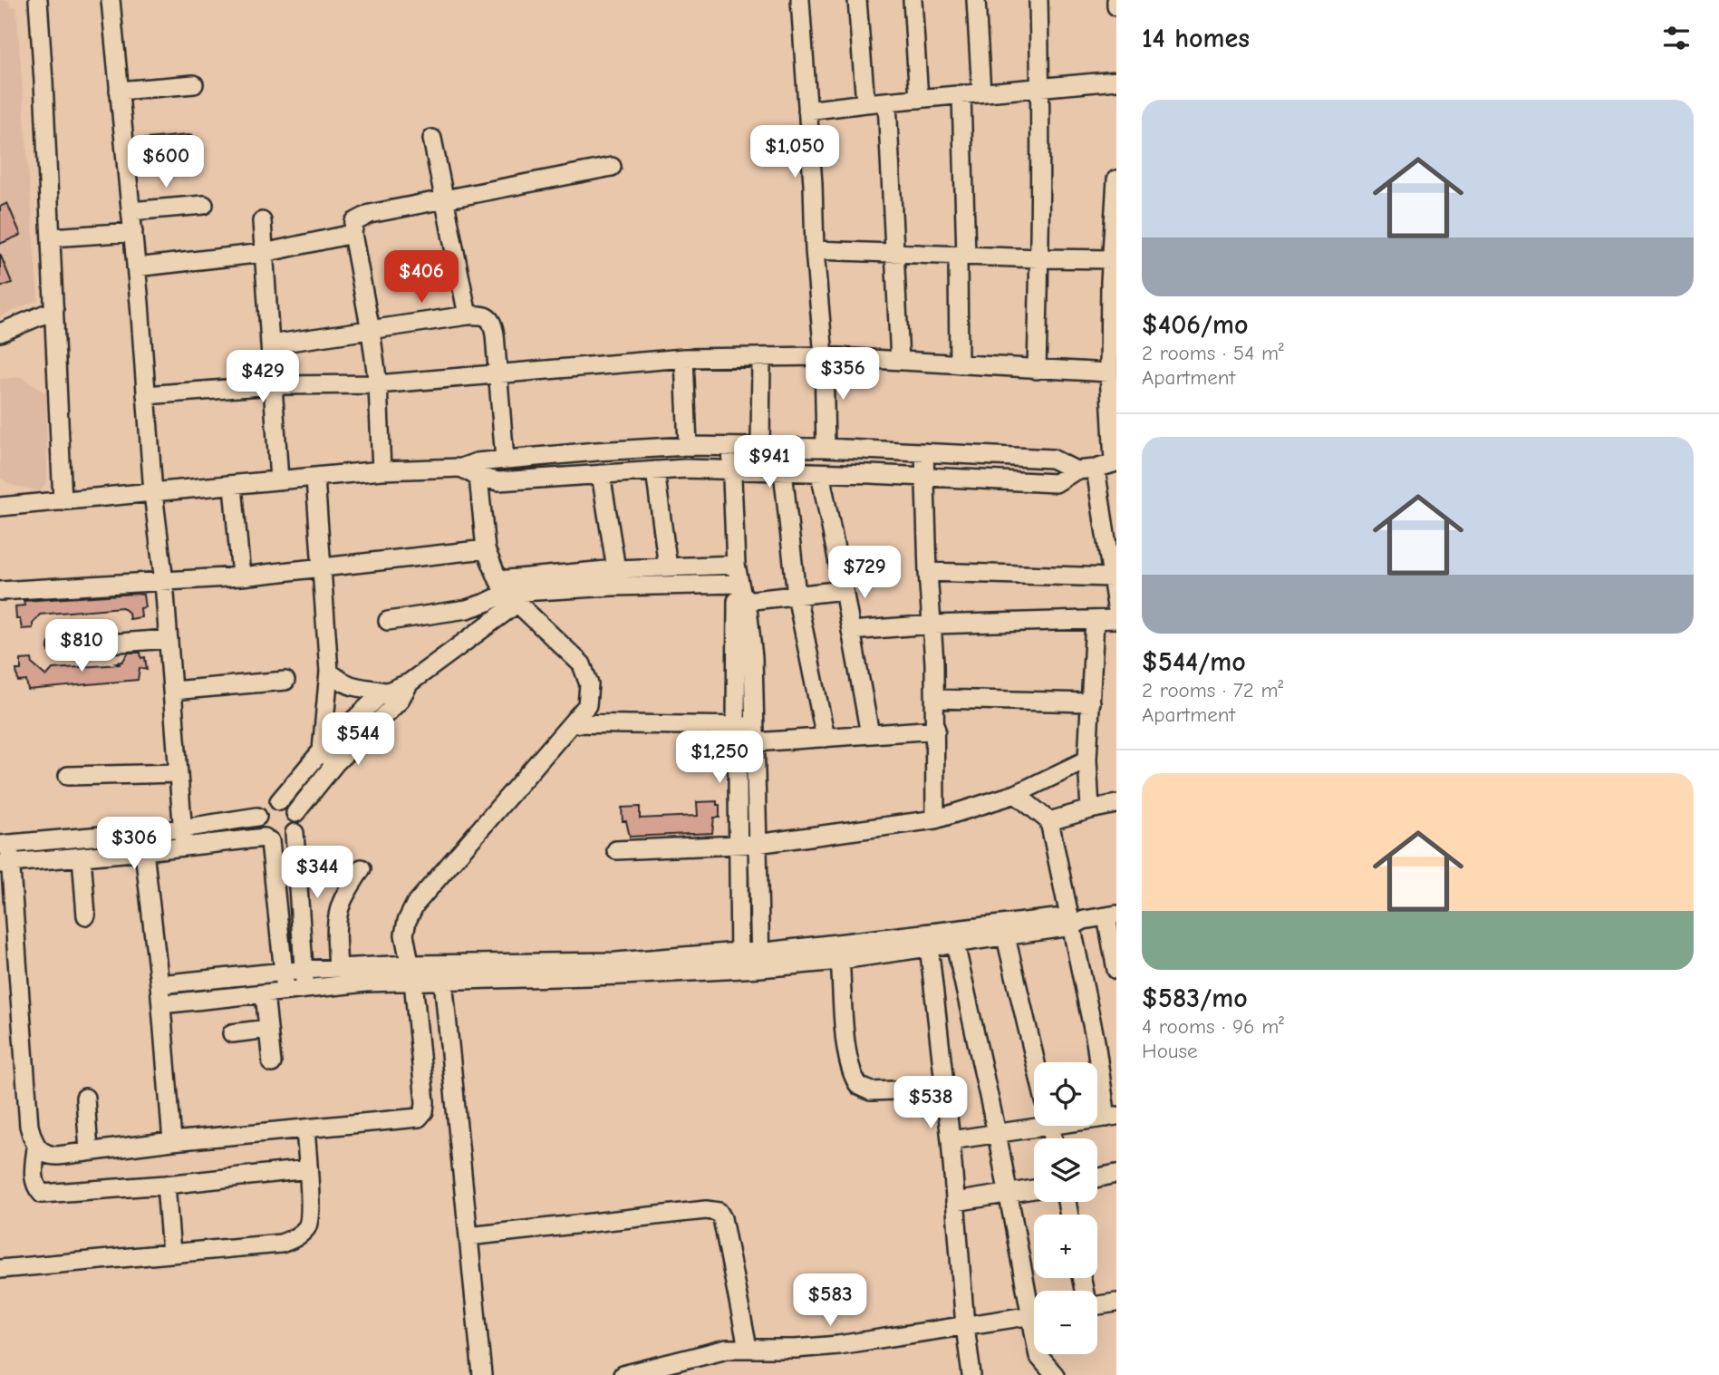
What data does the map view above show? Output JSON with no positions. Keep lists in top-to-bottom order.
{
  "page": {
    "heading": "14 homes",
    "list": [
      {
        "name": "$406/mo",
        "note": "2 rooms · 54 m² · Apartment"
      },
      {
        "name": "$544/mo",
        "note": "2 rooms · 72 m² · Apartment"
      },
      {
        "name": "$583/mo",
        "note": "4 rooms · 96 m² · House"
      }
    ],
    "price": [
      "$1,050",
      "$600",
      "$406",
      "$356",
      "$429",
      "$941",
      "$729",
      "$810",
      "$544",
      "$1,250",
      "$306",
      "$344",
      "$538",
      "$583"
    ],
    "map_buttons": ["+", "−"]
  }
}
